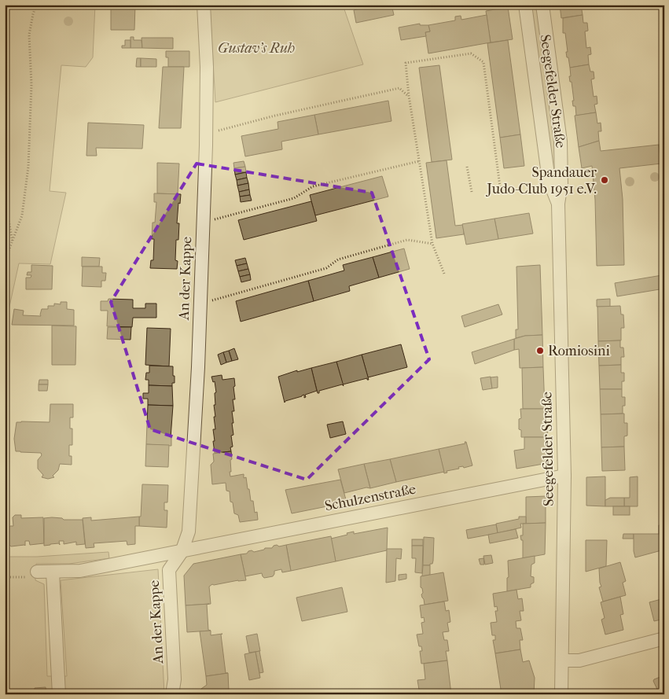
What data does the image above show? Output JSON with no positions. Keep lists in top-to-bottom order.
{
  "streets": {
    "street": ["Seegefelder Straße", "An der Kappe", "Schulzenstraße"]
  },
  "crossings": [
    ["Seegefelder Straße", "Schulzenstraße"],
    ["An der Kappe", "Schulzenstraße"]
  ],
  "parks": ["Gustav's Ruh"],
  "places": ["Spandauer Judo-Club 1951 e.V.", "Romiosini"]
}
